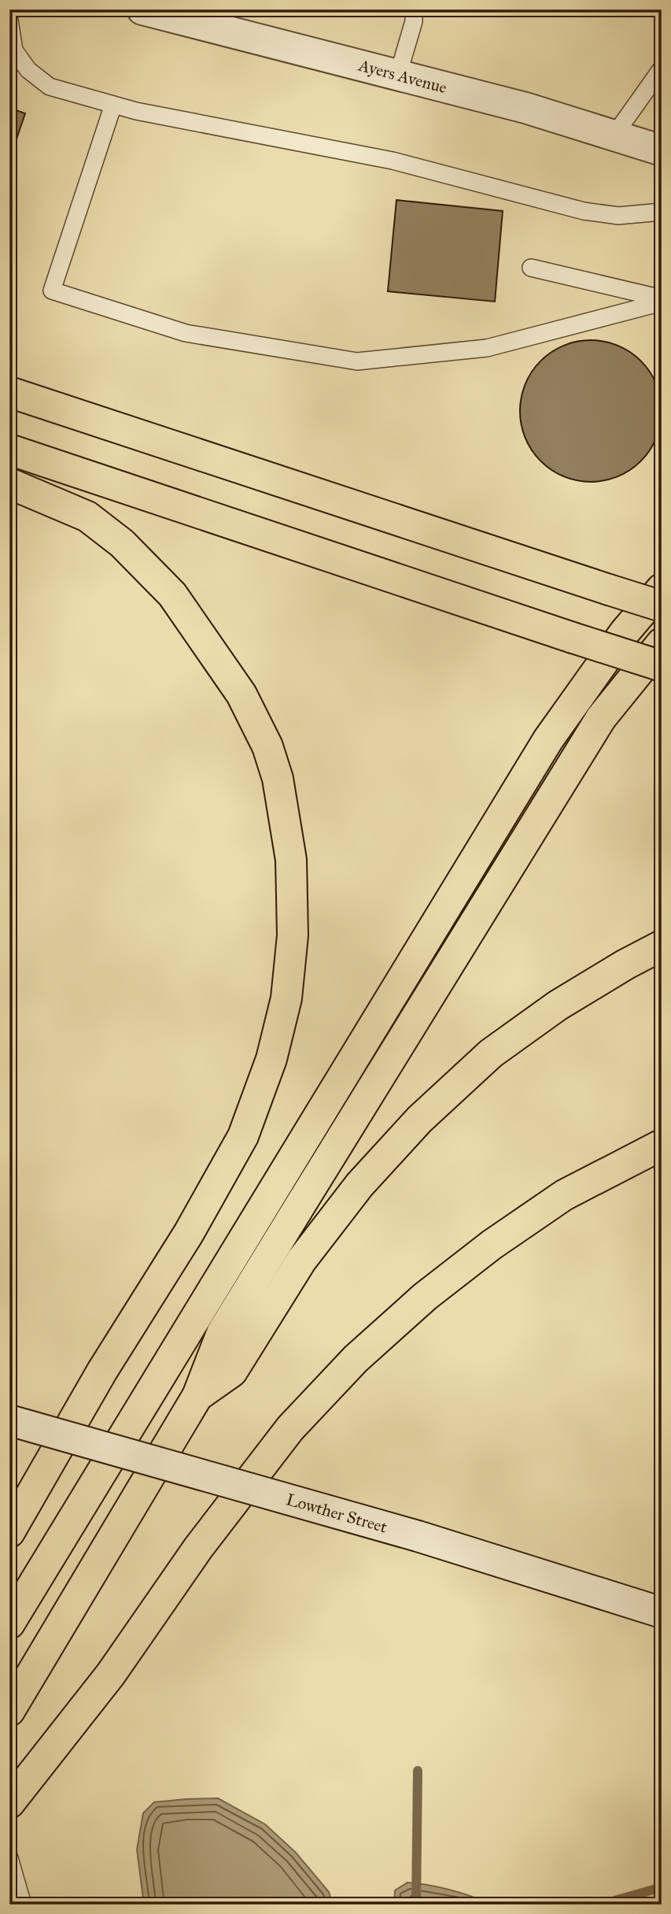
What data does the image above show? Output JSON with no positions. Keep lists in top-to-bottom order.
{
  "streets": {
    "main road": ["Ayers Avenue", "Lowther Street"]
  }
}
